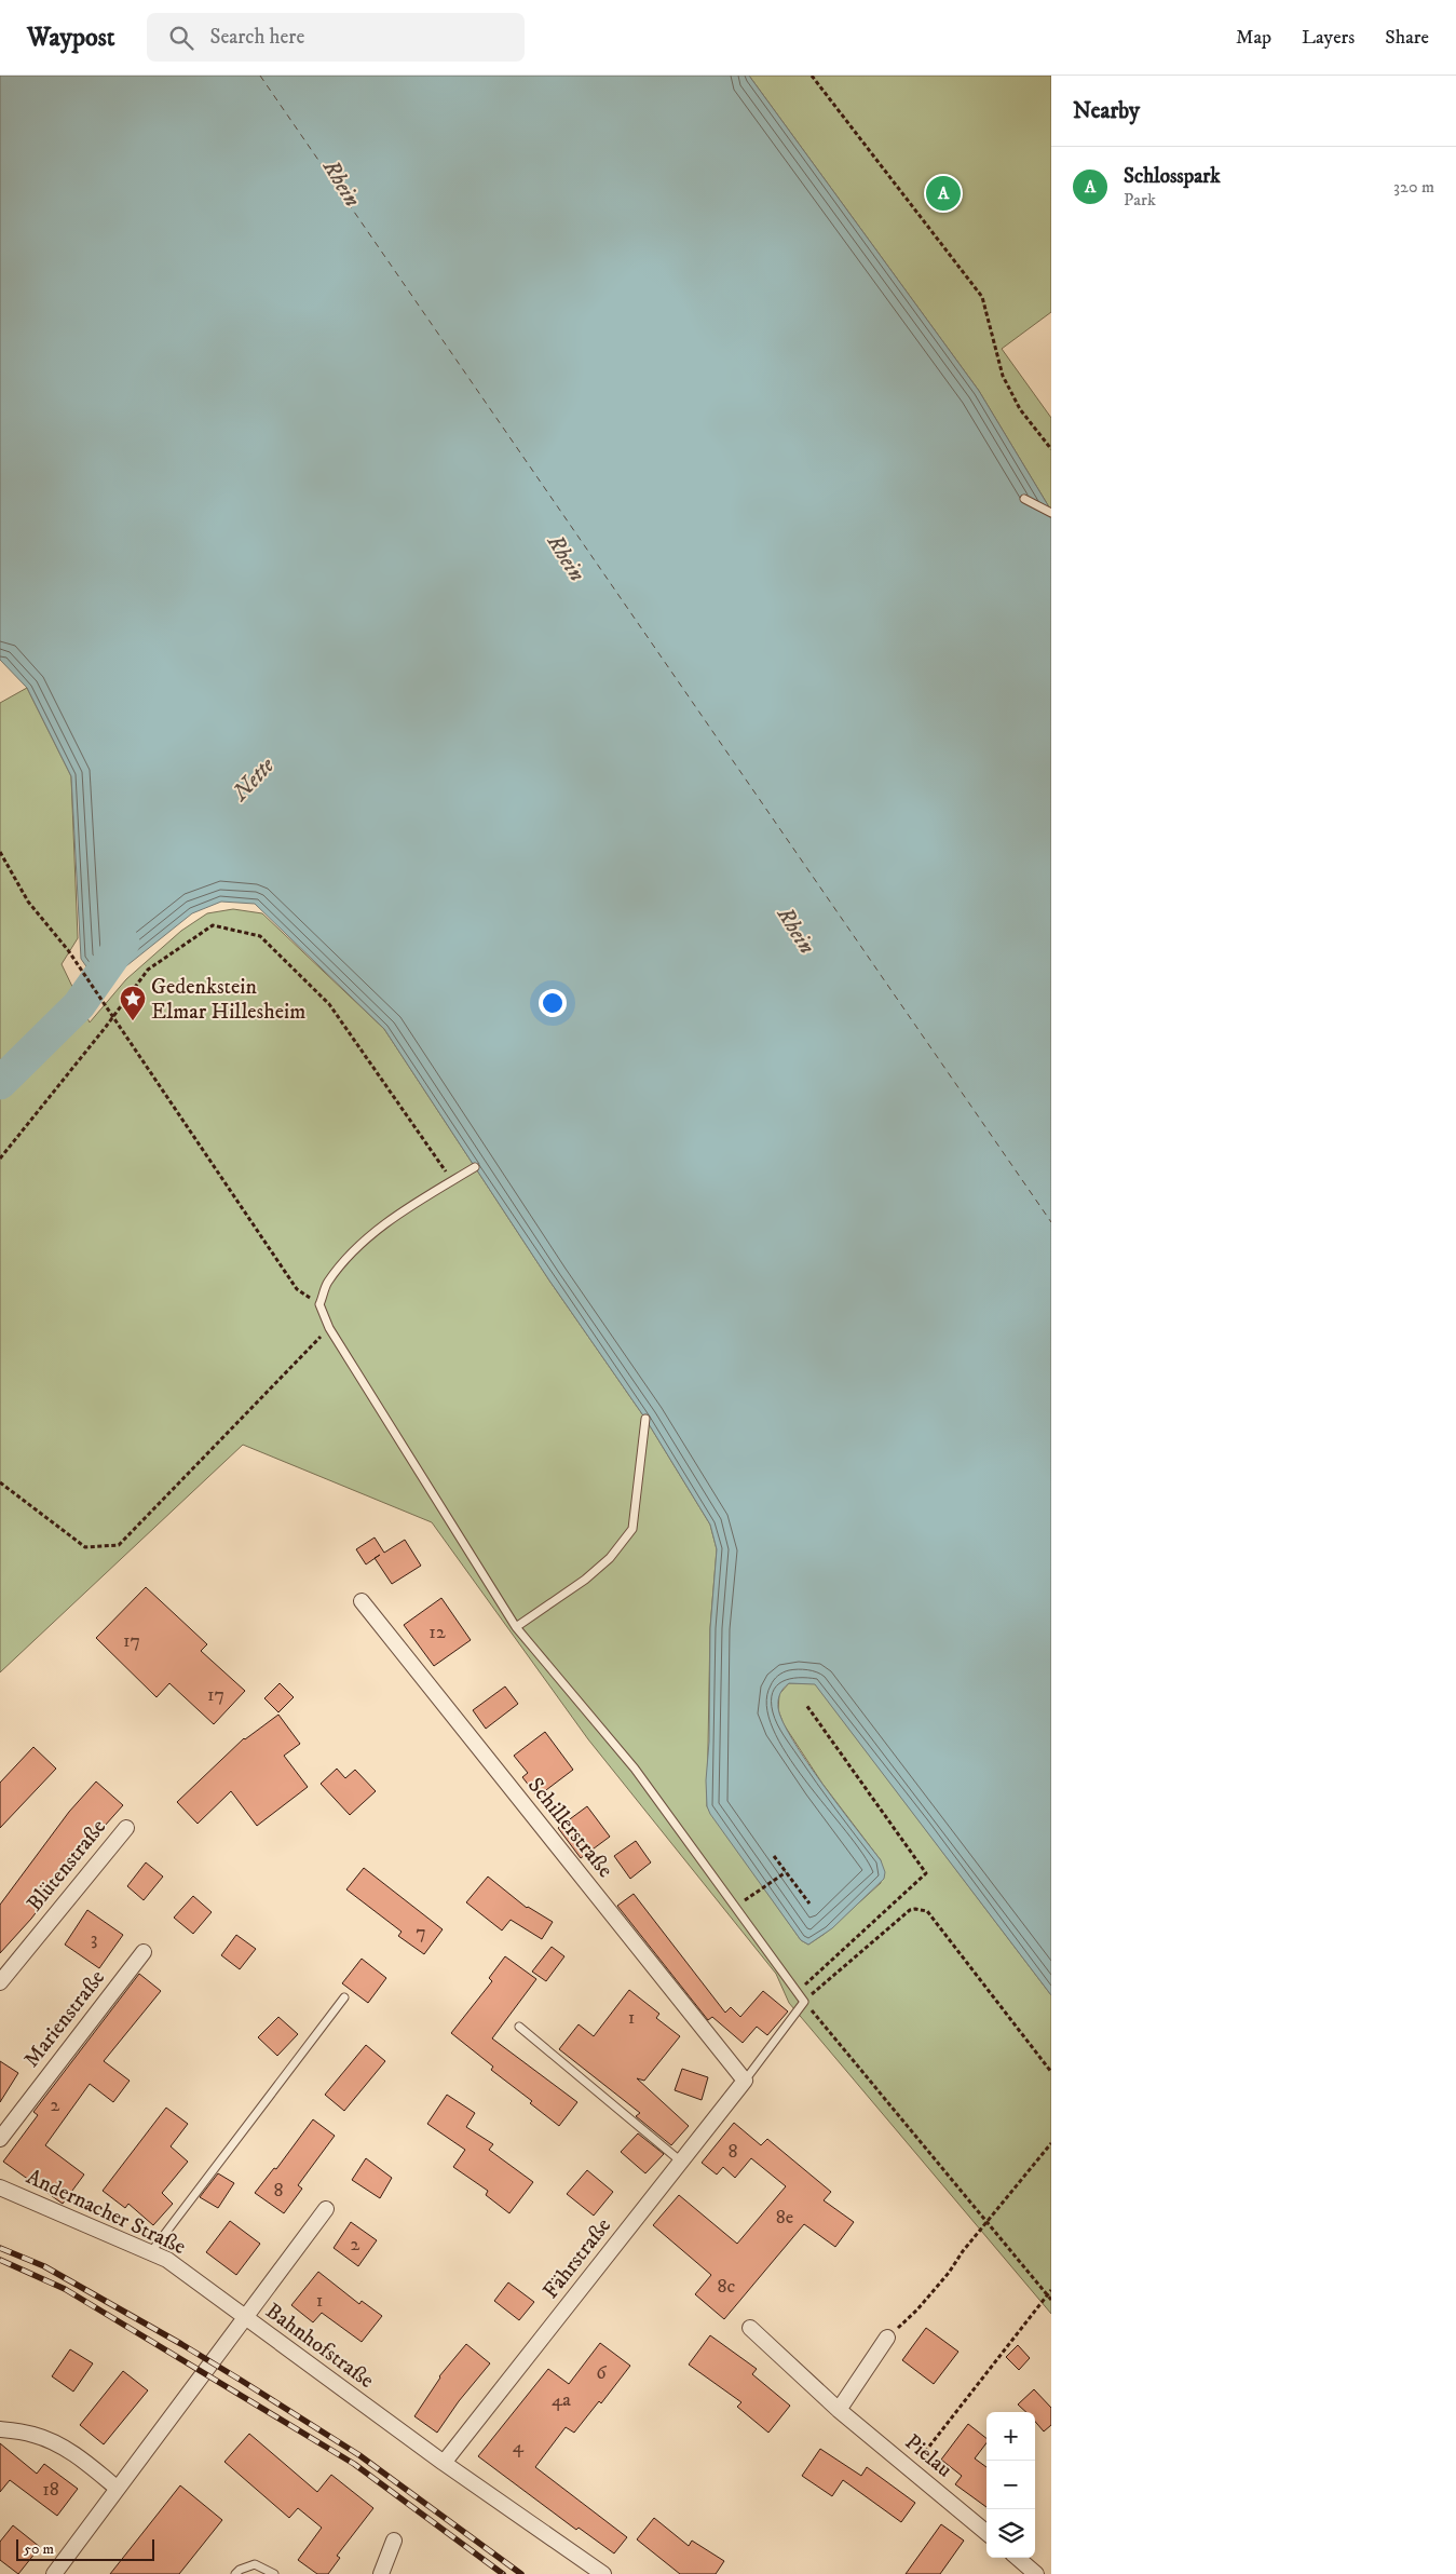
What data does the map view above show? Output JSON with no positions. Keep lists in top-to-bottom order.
{
  "streets": {
    "street": [
      "Schillerstraße",
      "Blütenstraße",
      "Marienstraße",
      "Andernacher Straße",
      "Fährstraße",
      "Bahnhofstraße",
      "Pielau"
    ]
  },
  "crossings": [
    ["Schillerstraße", "Fährstraße"],
    ["Andernacher Straße", "Bahnhofstraße"],
    ["Fährstraße", "Bahnhofstraße"]
  ],
  "water": ["Rhein", "Nette"],
  "places": {
    "place": ["Gedenkstein Elmar Hillesheim"]
  },
  "house_numbers": [
    "12",
    "17",
    "17",
    "7",
    "3",
    "1",
    "2",
    "8",
    "8",
    "8e",
    "2",
    "8c",
    "1",
    "6",
    "4a",
    "4",
    "18"
  ],
  "scale_bar": "50 m",
  "page": {
    "header": "Waypost",
    "search": "Search here",
    "nav": ["Map", "Layers", "Share"],
    "heading": "Nearby",
    "list": [
      {
        "mark": "A",
        "name": "Schlosspark",
        "note": "Park",
        "value": "320 m"
      }
    ],
    "pins": "A",
    "map_buttons": ["+", "−"],
    "scale": "50 m"
  }
}
